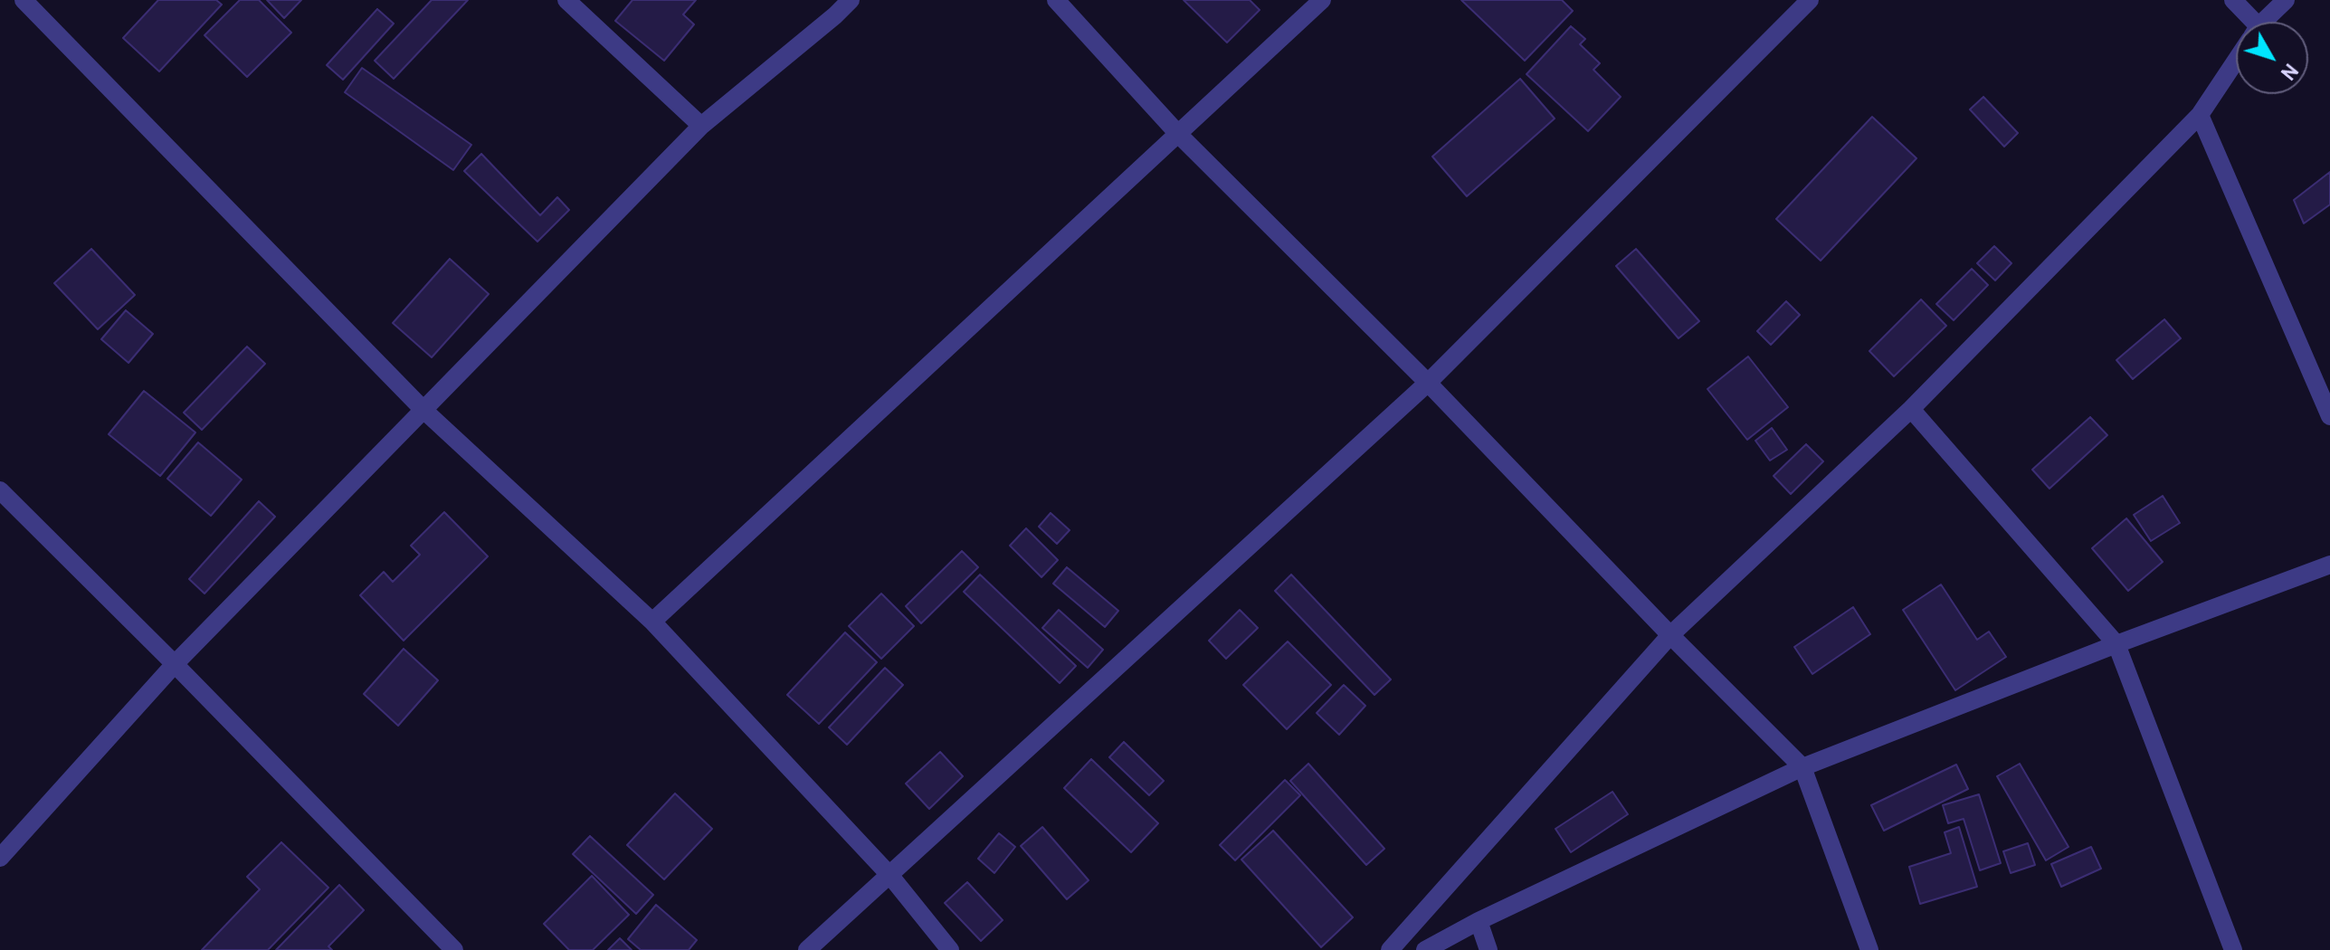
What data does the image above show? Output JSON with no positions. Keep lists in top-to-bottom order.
{
  "north": "bottom right"
}
